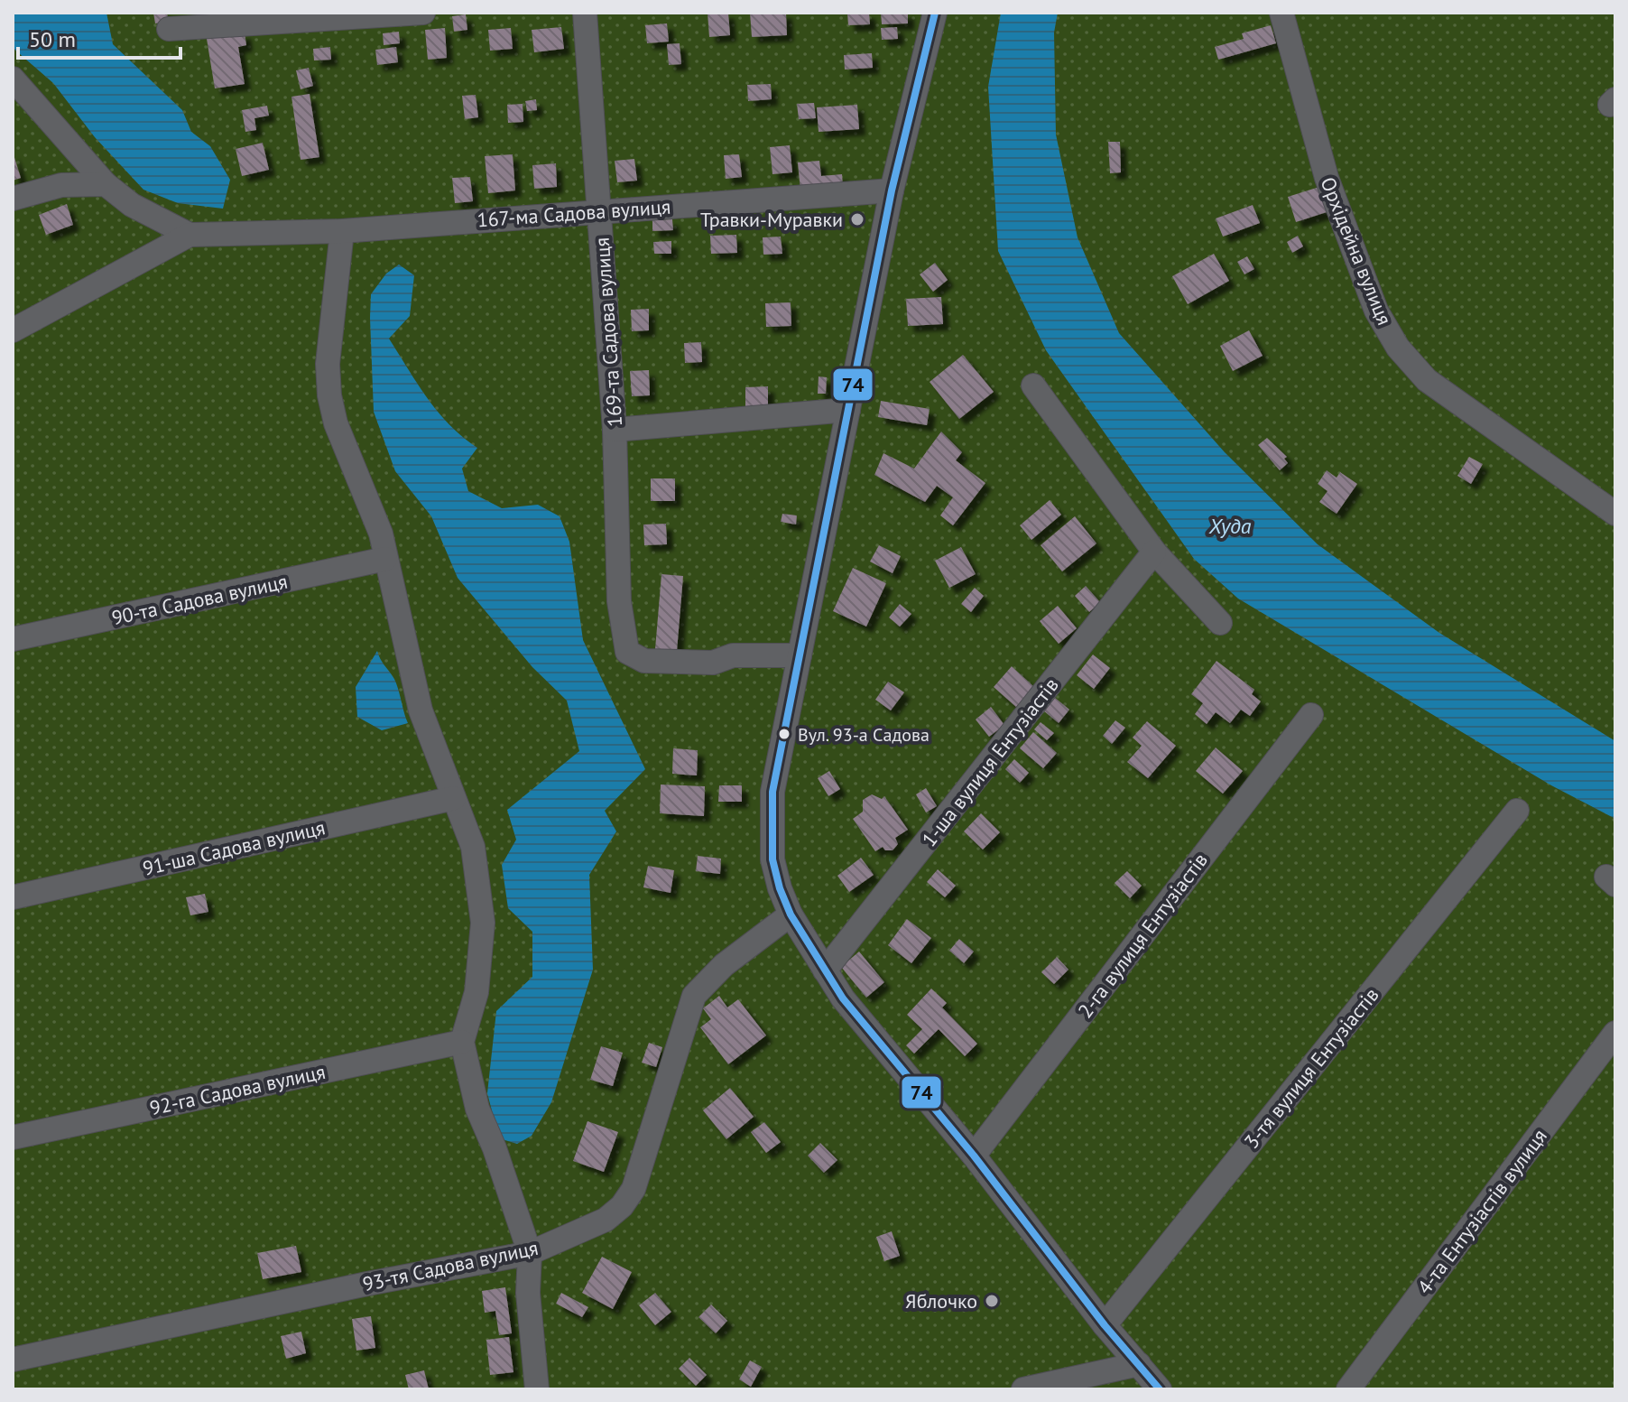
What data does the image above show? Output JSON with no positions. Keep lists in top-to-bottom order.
{
  "streets": {
    "street": [
      "167-ма Садова вулиця",
      "Орхідейна вулиця",
      "169-та Садова вулиця",
      "90-та Садова вулиця",
      "1-ша вулиця Ентузіастів",
      "91-ша Садова вулиця",
      "2-га вулиця Ентузіастів",
      "3-тя вулиця Ентузіастів",
      "92-га Садова вулиця",
      "4-та Ентузіастів вулиця",
      "93-тя Садова вулиця"
    ]
  },
  "crossings": [
    ["167-ма Садова вулиця", "169-та Садова вулиця"]
  ],
  "water": ["Худа"],
  "places": ["Травки-Муравки", "Вул. 93-а Садова", "Яблочко"],
  "lines": ["transit line 74"],
  "scale_bar": "50 m"
}
